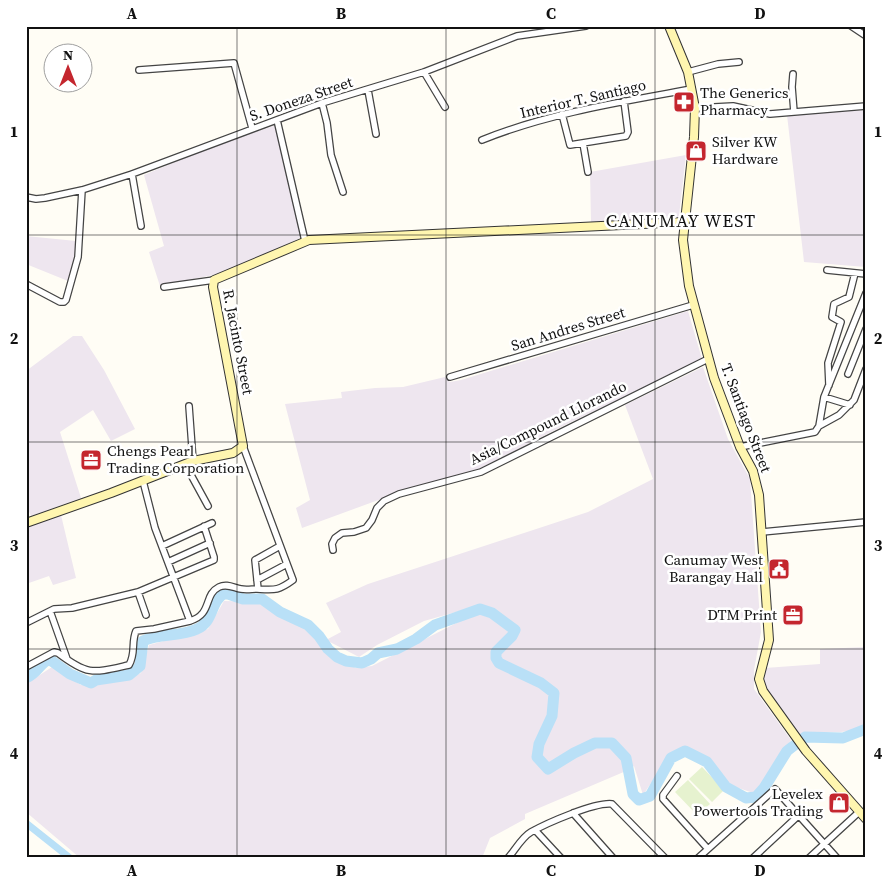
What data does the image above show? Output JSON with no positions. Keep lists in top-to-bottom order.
{
  "streets": {
    "street": [
      "S. Doneza Street",
      "Interior T. Santiago",
      "San Andres Street",
      "R. Jacinto Street",
      "T. Santiago Street",
      "Asia/Compound Llorando"
    ]
  },
  "crossings": [
    ["Interior T. Santiago", "T. Santiago Street"],
    ["San Andres Street", "T. Santiago Street"],
    ["R. Jacinto Street", "T. Santiago Street"],
    ["T. Santiago Street", "Asia/Compound Llorando"]
  ],
  "districts": ["CANUMAY WEST"],
  "places": {
    "pharmacy": ["The Generics Pharmacy"],
    "shop": ["Silver KW Hardware", "Levelex Powertools Trading"],
    "office": ["Chengs Pearl Trading Corporation", "DTM Print"],
    "public building": ["Canumay West Barangay Hall"]
  },
  "north": "top",
  "grid": {
    "columns": [
      "A",
      "B",
      "C",
      "D"
    ],
    "rows": [
      "1",
      "2",
      "3",
      "4"
    ]
  }
}
